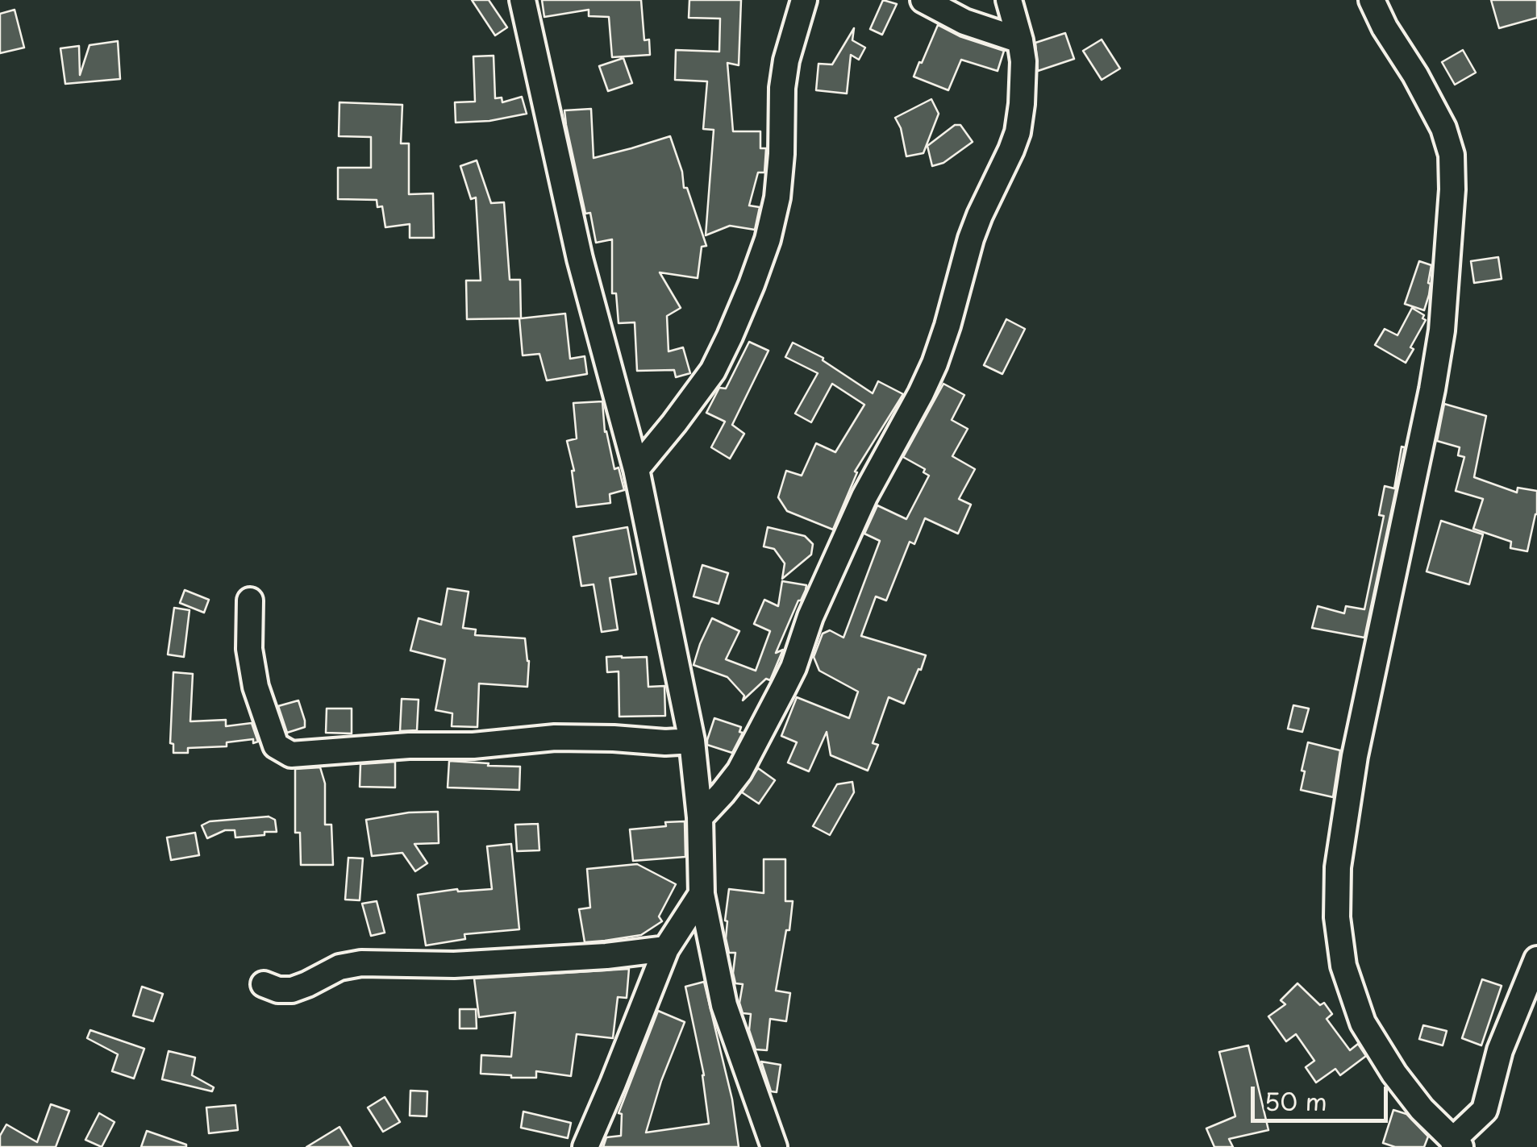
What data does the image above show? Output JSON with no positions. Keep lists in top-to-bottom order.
{
  "scale_bar": "50 m"
}
